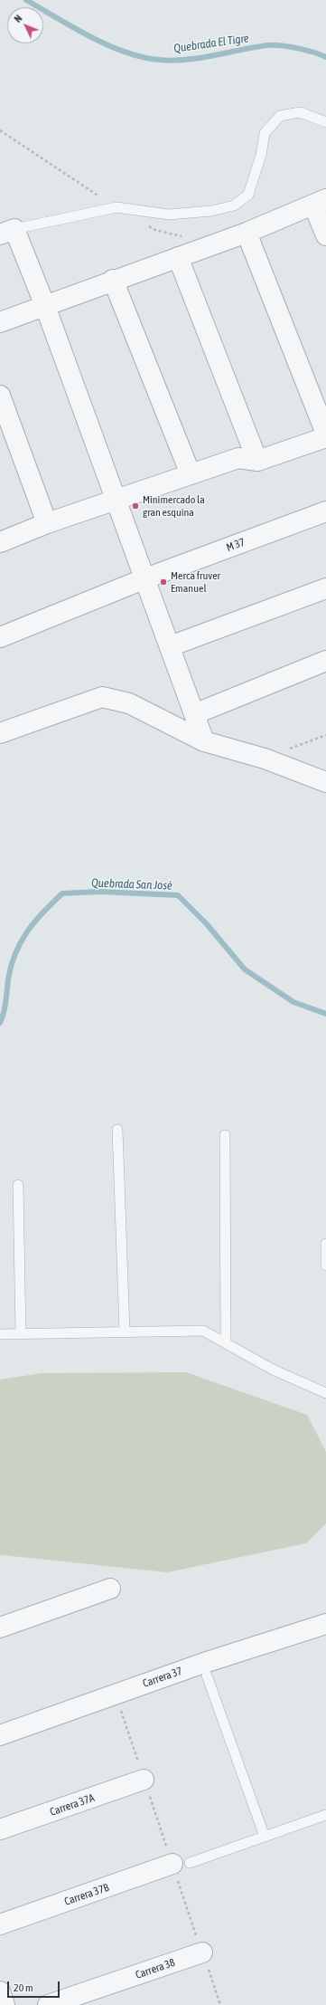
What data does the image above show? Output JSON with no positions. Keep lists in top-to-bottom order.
{
  "streets": {
    "street": [
      "M 37",
      "Carrera 37",
      "Carrera 37A",
      "Carrera 37B",
      "Carrera 38"
    ]
  },
  "water": ["Quebrada El Tigre", "Quebrada San José"],
  "places": ["Minimercado la gran esquina", "Merca fruver Emanuel"],
  "scale_bar": "20 m",
  "north": "top left"
}
